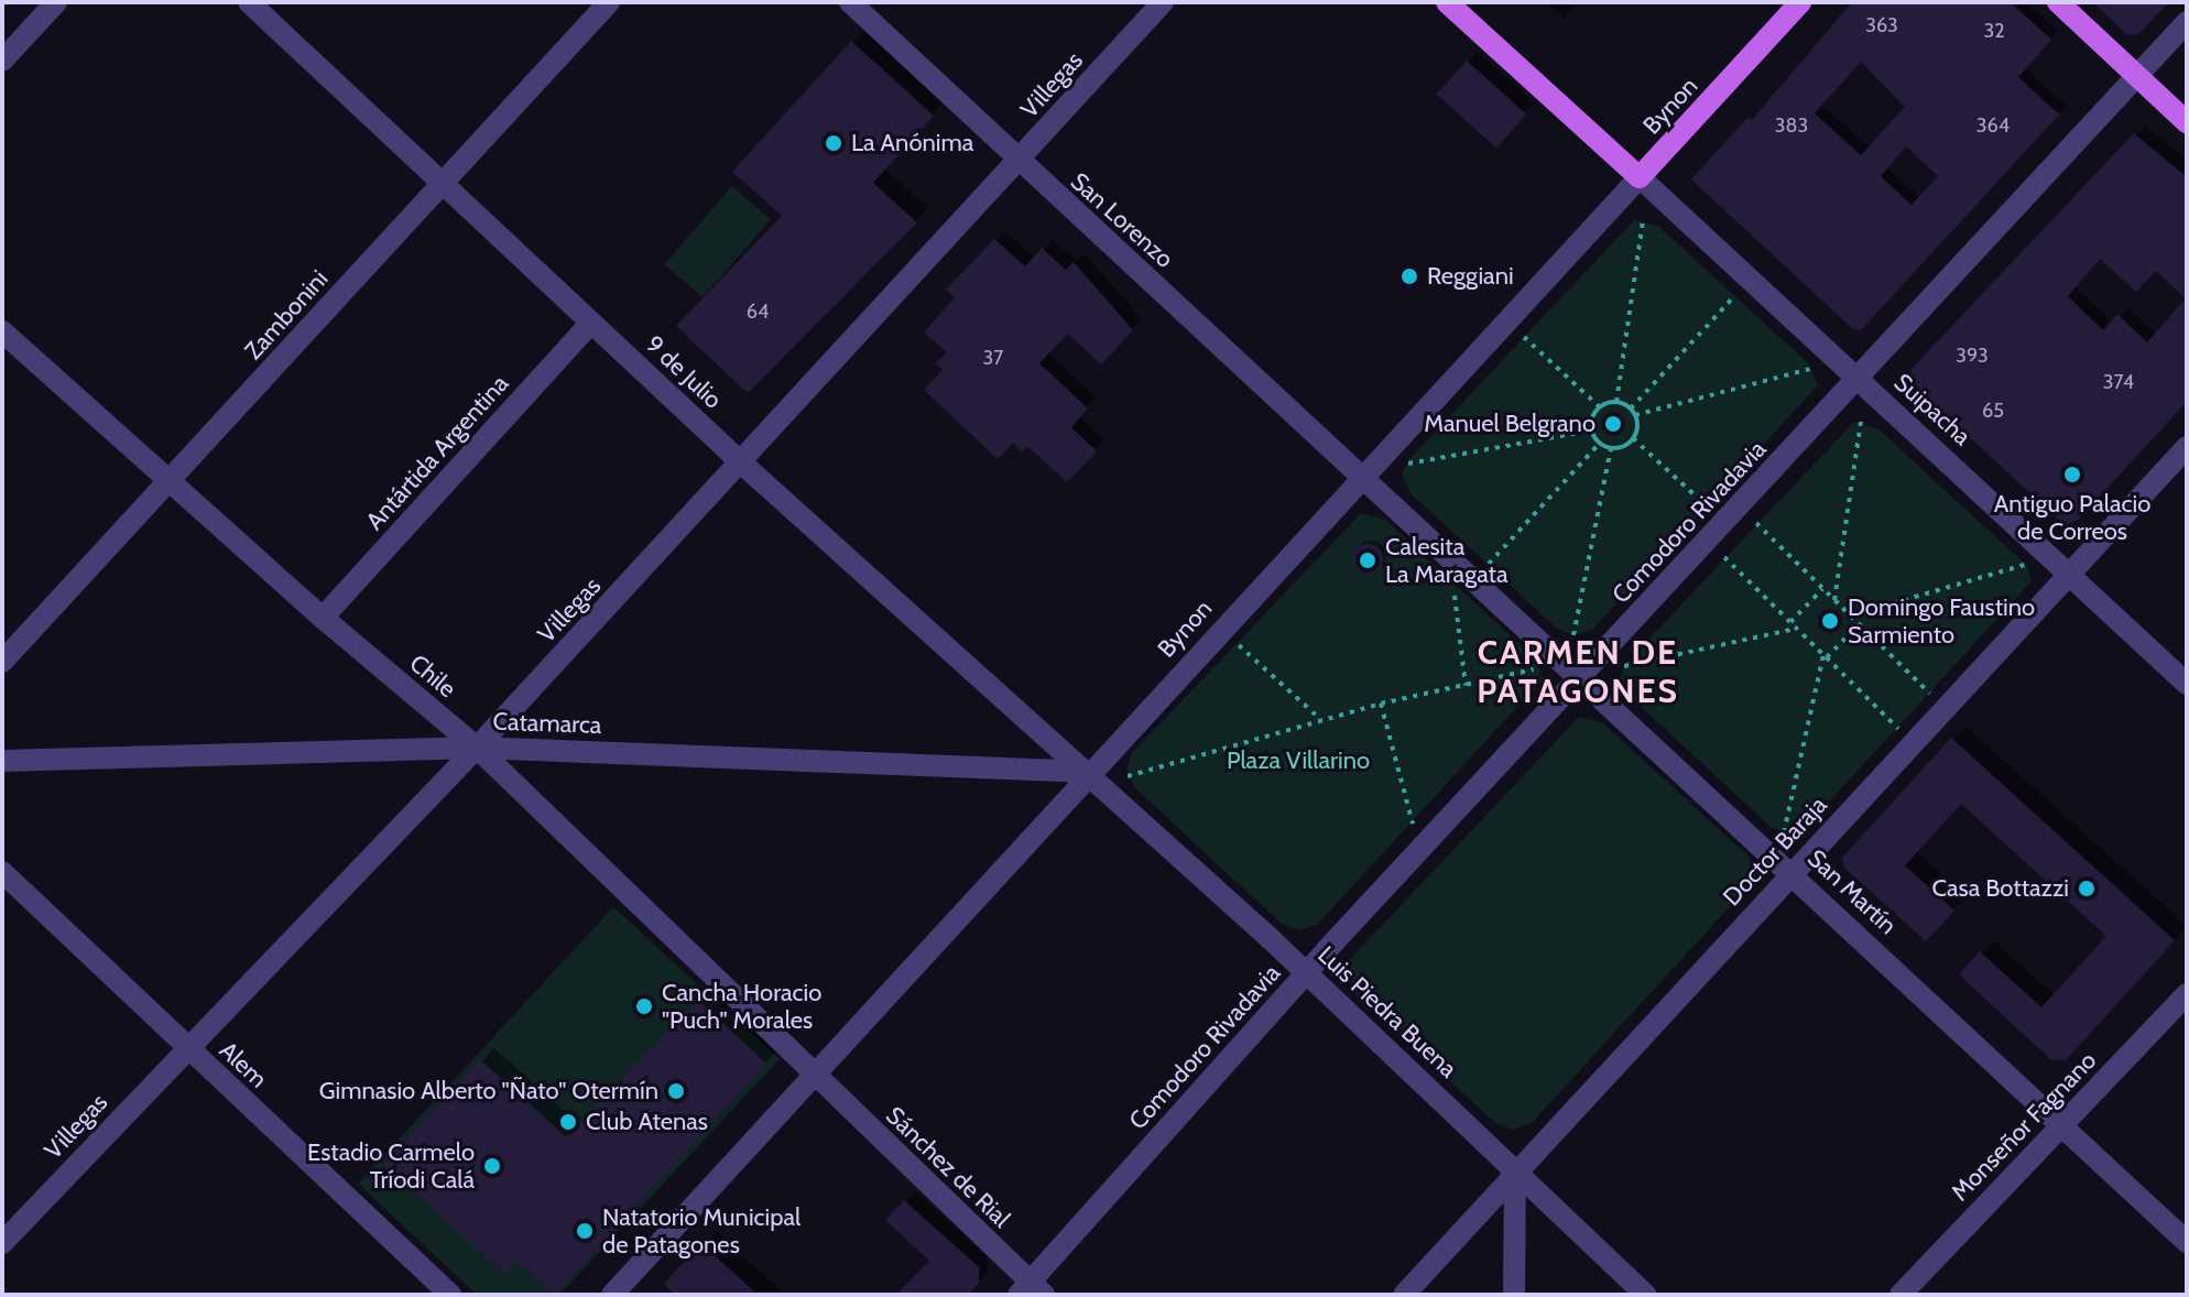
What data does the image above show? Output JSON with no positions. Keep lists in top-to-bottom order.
{
  "streets": {
    "main road": ["Bynon"],
    "street": [
      "Villegas",
      "San Lorenzo",
      "Zambonini",
      "9 de Julio",
      "Suipacha",
      "Antártida Argentina",
      "Comodoro Rivadavia",
      "Chile",
      "Catamarca",
      "Doctor Baraja",
      "San Martín",
      "Luis Piedra Buena",
      "Alem",
      "Monseñor Fagnano",
      "Sánchez de Rial"
    ]
  },
  "crossings": [
    ["Villegas", "San Lorenzo"],
    ["Villegas", "9 de Julio"],
    ["Villegas", "Chile"],
    ["Villegas", "Catamarca"],
    ["Villegas", "Alem"],
    ["Bynon", "San Lorenzo"],
    ["Bynon", "9 de Julio"],
    ["Bynon", "Suipacha"],
    ["Bynon", "Chile"],
    ["Bynon", "Catamarca"],
    ["Bynon", "San Martín"],
    ["Bynon", "Luis Piedra Buena"],
    ["Bynon", "Sánchez de Rial"],
    ["San Lorenzo", "San Martín"],
    ["Zambonini", "9 de Julio"],
    ["Zambonini", "Chile"],
    ["9 de Julio", "Antártida Argentina"],
    ["9 de Julio", "Catamarca"],
    ["9 de Julio", "Luis Piedra Buena"],
    ["Suipacha", "Comodoro Rivadavia"],
    ["Suipacha", "Doctor Baraja"],
    ["Antártida Argentina", "Chile"],
    ["Comodoro Rivadavia", "San Martín"],
    ["Comodoro Rivadavia", "Luis Piedra Buena"],
    ["Comodoro Rivadavia", "Sánchez de Rial"],
    ["Chile", "Catamarca"],
    ["Chile", "Sánchez de Rial"],
    ["Catamarca", "Luis Piedra Buena"],
    ["Doctor Baraja", "San Martín"],
    ["Doctor Baraja", "Luis Piedra Buena"],
    ["San Martín", "Monseñor Fagnano"]
  ],
  "districts": ["CARMEN DE PATAGONES"],
  "parks": ["Plaza Villarino"],
  "places": [
    "La Anónima",
    "Reggiani",
    "Manuel Belgrano",
    "Antiguo Palacio de Correos",
    "Calesita La Maragata",
    "Domingo Faustino Sarmiento",
    "Casa Bottazzi",
    "Cancha Horacio \"Puch\" Morales",
    "Gimnasio Alberto \"Ñato\" Otermín",
    "Club Atenas",
    "Estadio Carmelo Tríodi Calá",
    "Natatorio Municipal de Patagones"
  ],
  "house_numbers": [
    "363",
    "32",
    "383",
    "364",
    "64",
    "393",
    "37",
    "374",
    "65"
  ]
}
